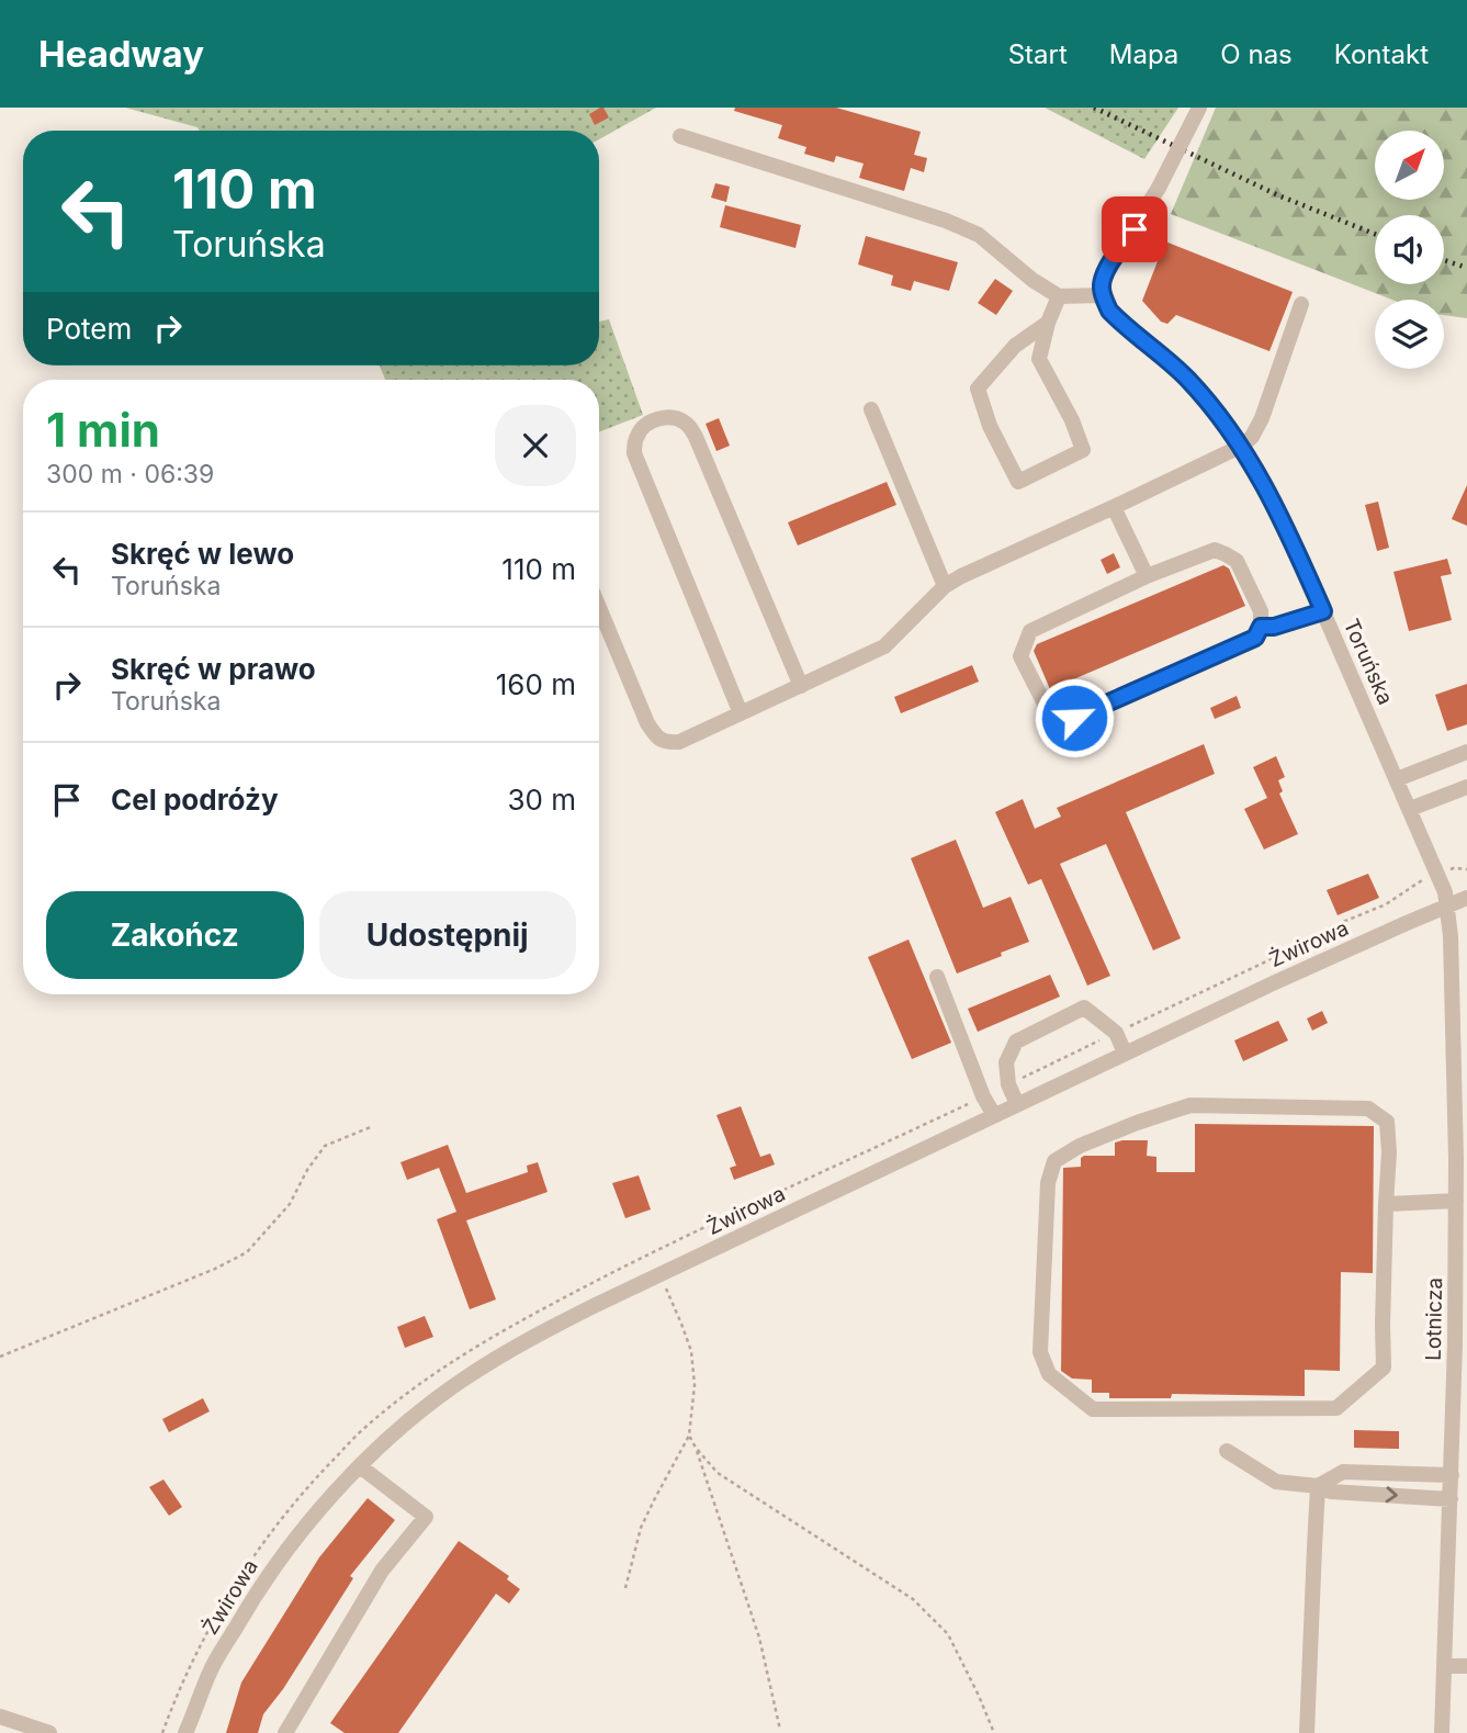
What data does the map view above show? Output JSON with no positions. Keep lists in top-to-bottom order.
{
  "streets": {
    "street": ["Toruńska", "Żwirowa", "Lotnicza"]
  },
  "crossings": [
    ["Toruńska", "Żwirowa"],
    ["Toruńska", "Lotnicza"],
    ["Żwirowa", "Lotnicza"]
  ],
  "north": "top right",
  "page": {
    "header": "Headway",
    "nav": [
      "Start",
      "Mapa",
      "O nas",
      "Kontakt"
    ],
    "turn": ["110 m", "Toruńska"],
    "then": "Potem",
    "heading": ["1 min", "300 m · 06:39"],
    "list": [
      {
        "name": "Skręć w lewo",
        "note": "Toruńska",
        "value": "110 m"
      },
      {
        "name": "Skręć w prawo",
        "note": "Toruńska",
        "value": "160 m"
      },
      {
        "name": "Cel podróży",
        "value": "30 m"
      }
    ],
    "buttons": ["Zakończ", "Udostępnij"]
  }
}
